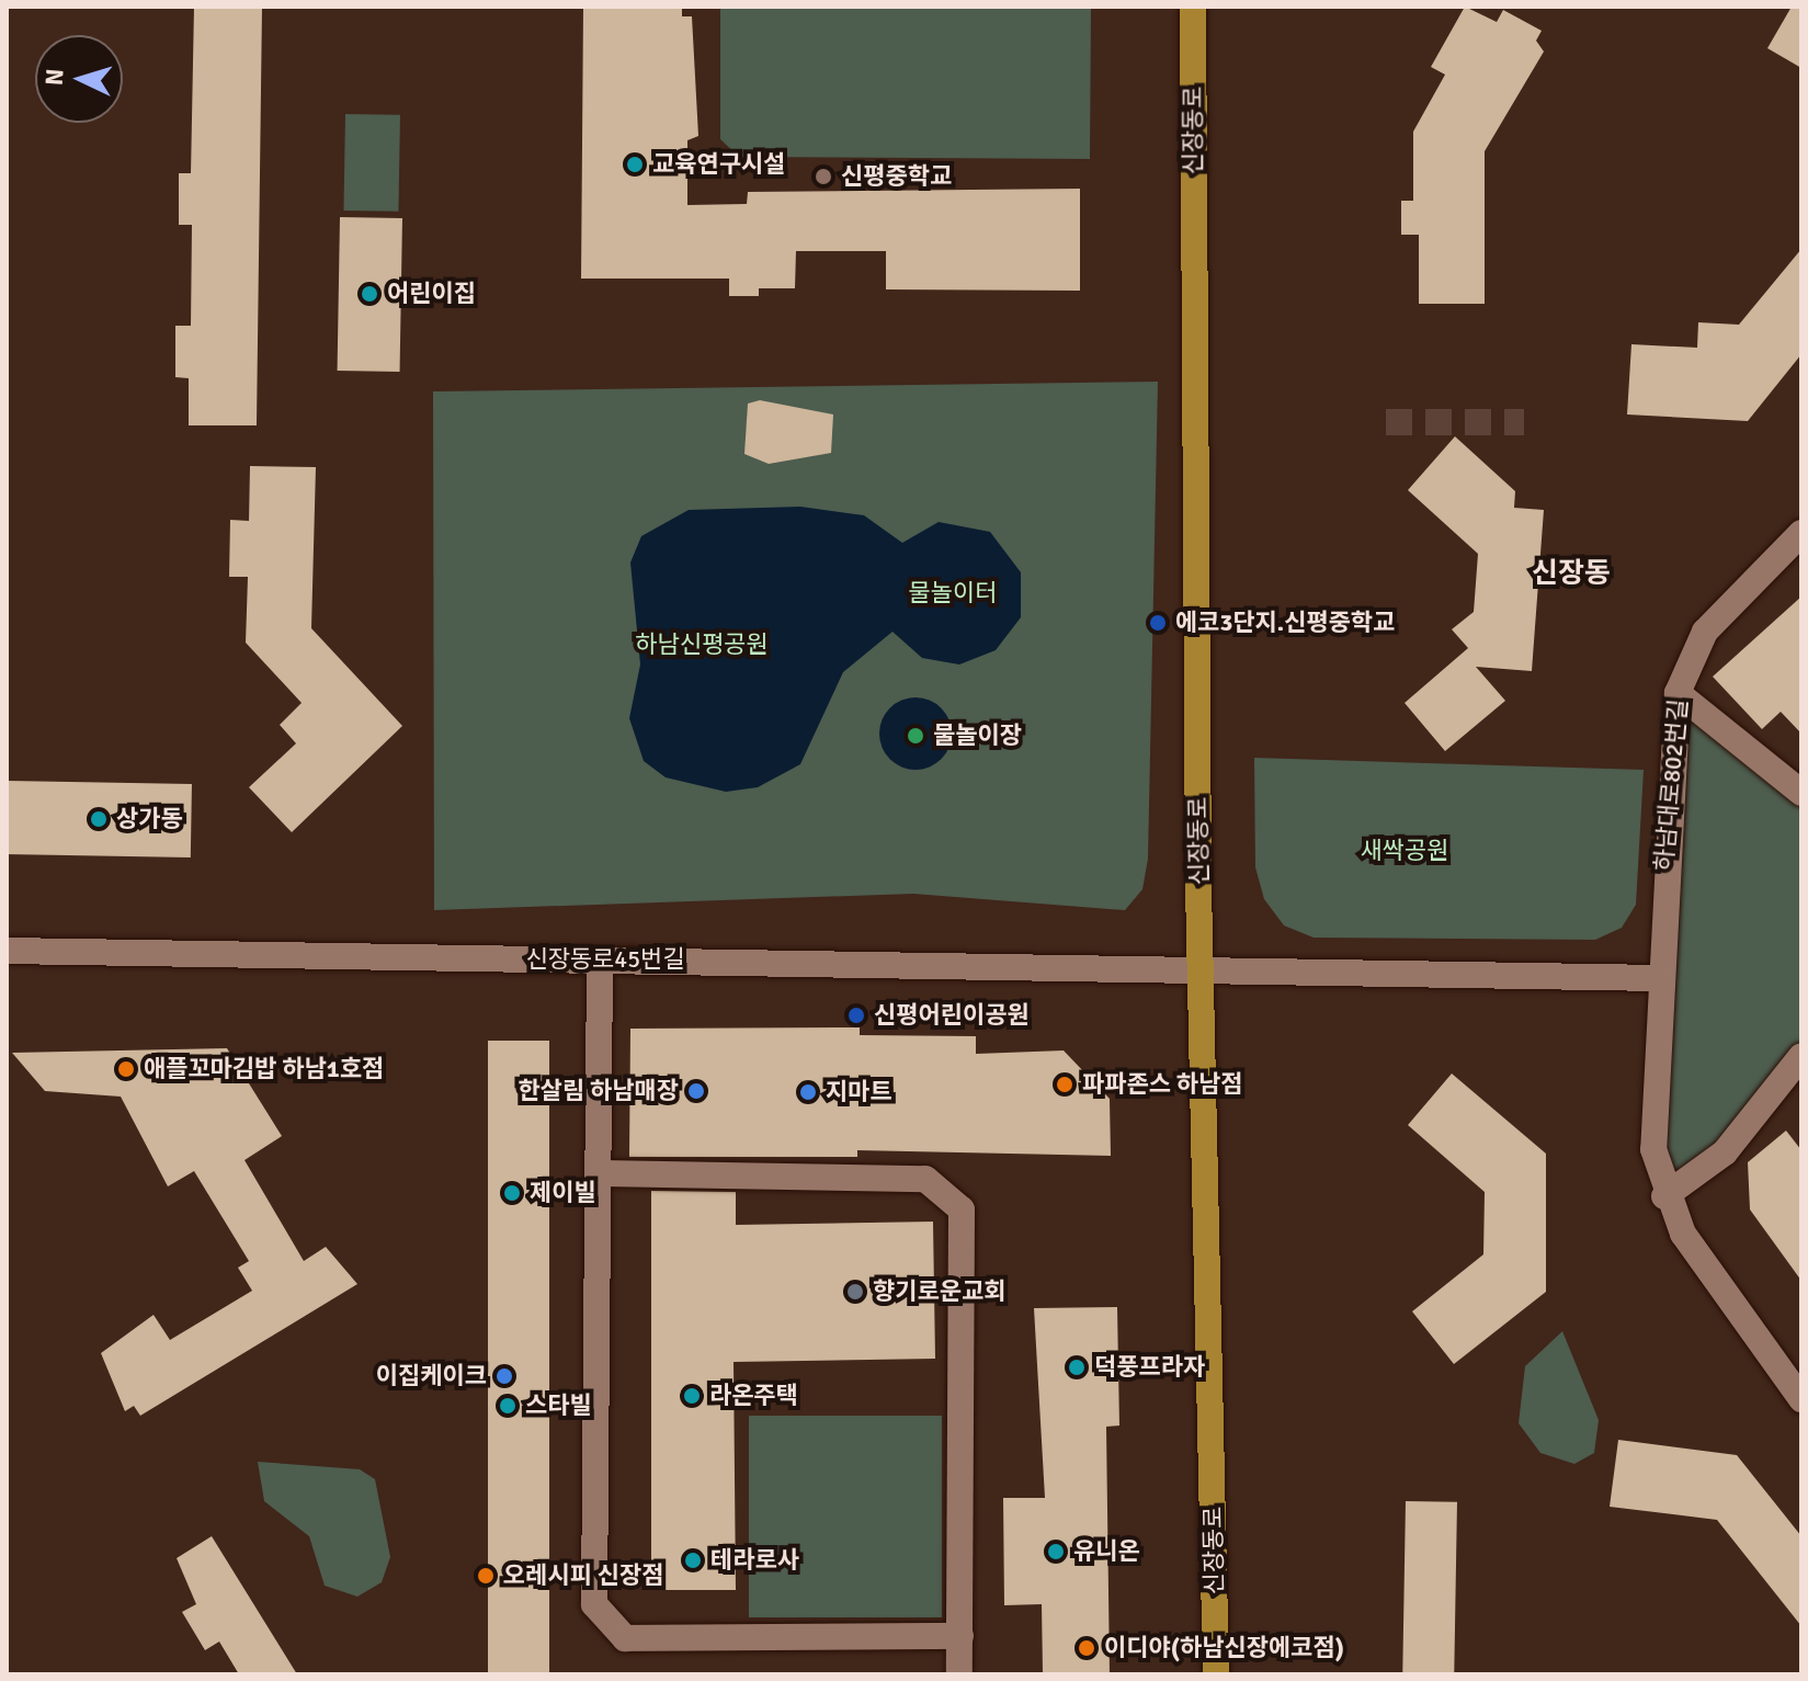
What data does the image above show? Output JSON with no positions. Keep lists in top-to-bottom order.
{
  "streets": {
    "main road": ["신장동로"],
    "street": ["하남대로802번길", "신장동로45번길"]
  },
  "crossings": [
    ["신장동로", "신장동로45번길"]
  ],
  "districts": ["신장동"],
  "parks": ["물놀이터", "하남신평공원", "새싹공원"],
  "places": [
    "교육연구시설",
    "신평중학교",
    "어린이집",
    "에코3단지.신평중학교",
    "물놀이장",
    "상가동",
    "신평어린이공원",
    "애플꼬마김밥 하남1호점",
    "파파존스 하남점",
    "한살림 하남매장",
    "지마트",
    "제이빌",
    "향기로운교회",
    "덕풍프라자",
    "이집케이크",
    "라온주택",
    "스타빌",
    "유니온",
    "테라로사",
    "오레시피 신장점",
    "이디야(하남신장에코점)"
  ],
  "north": "left"
}
